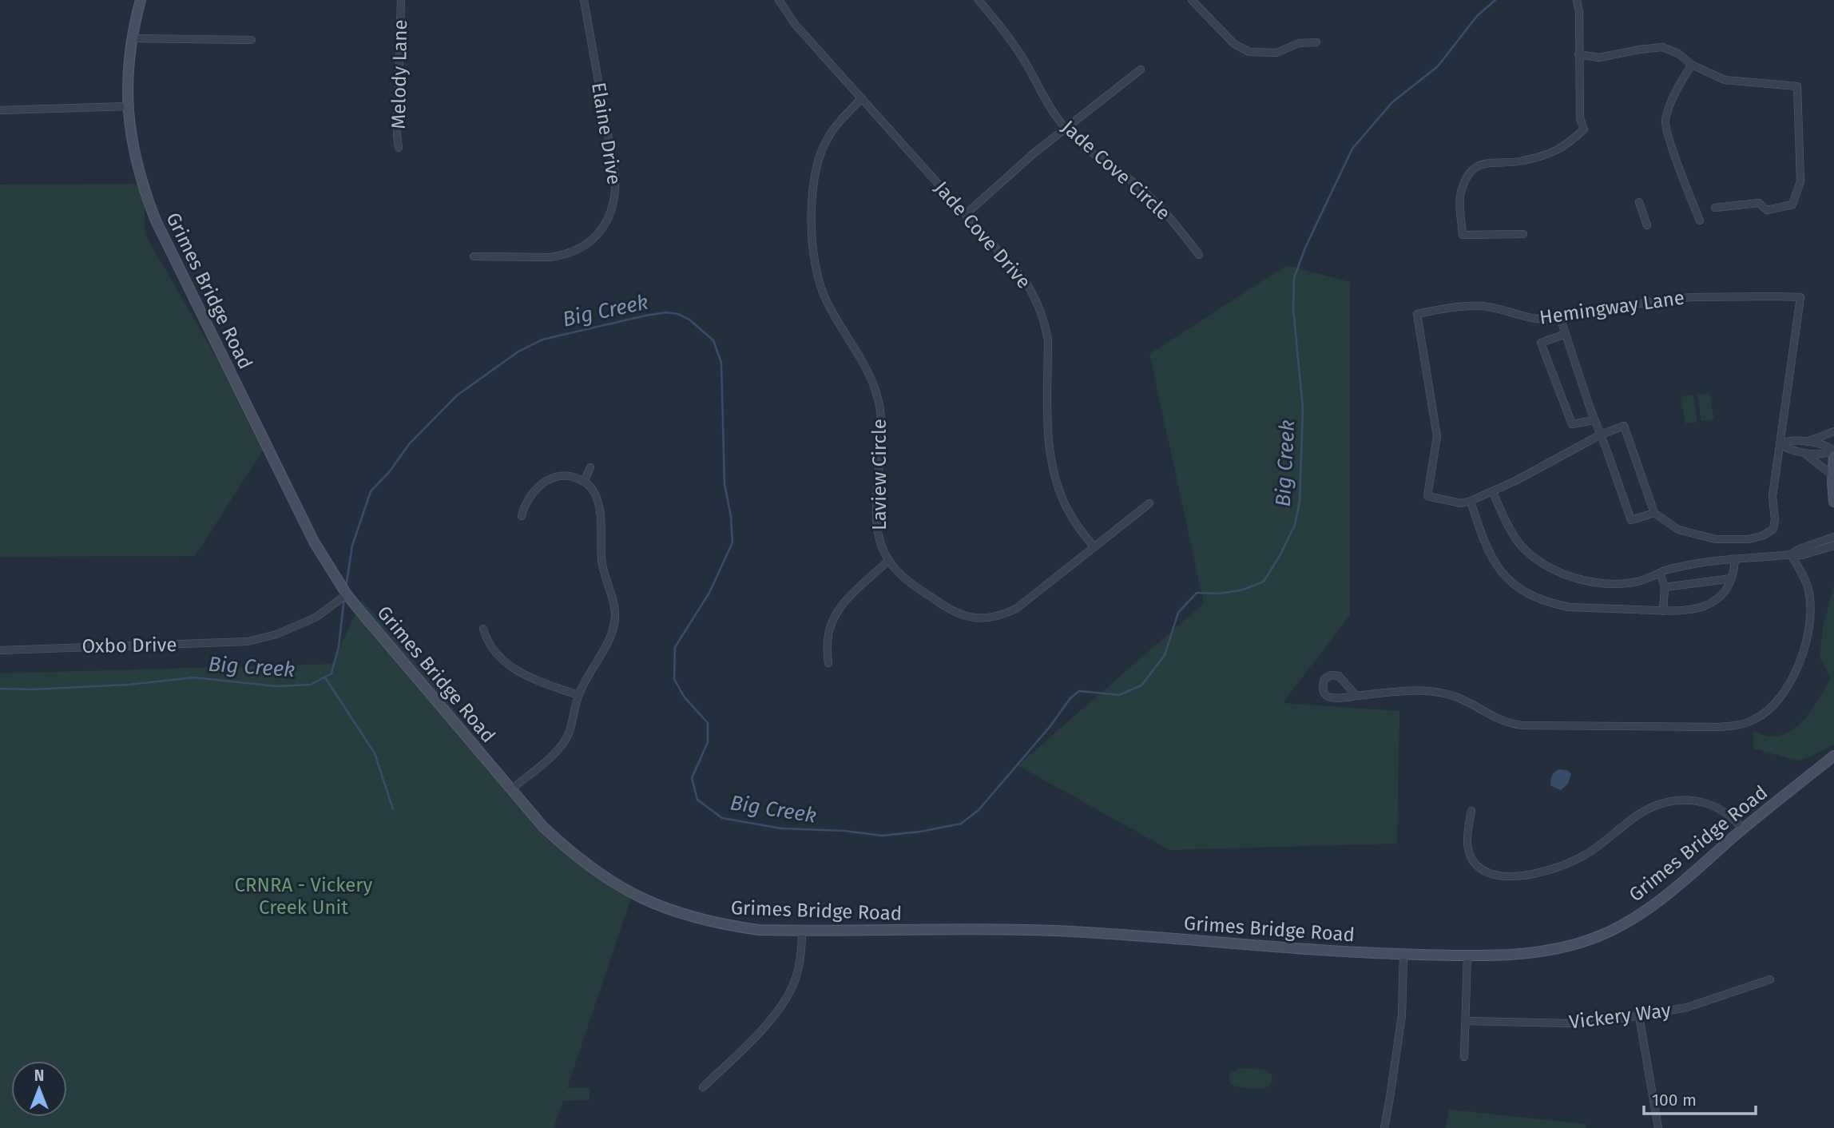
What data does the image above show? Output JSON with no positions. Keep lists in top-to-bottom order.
{
  "streets": {
    "street": [
      "Melody Lane",
      "Elaine Drive",
      "Jade Cove Circle",
      "Jade Cove Drive",
      "Grimes Bridge Road",
      "Hemingway Lane",
      "Laview Circle",
      "Oxbo Drive",
      "Vickery Way"
    ]
  },
  "crossings": [
    ["Jade Cove Drive", "Laview Circle"],
    ["Grimes Bridge Road", "Oxbo Drive"]
  ],
  "water": ["Big Creek"],
  "parks": ["CRNRA - Vickery Creek Unit"],
  "scale_bar": "100 m",
  "north": "top"
}
